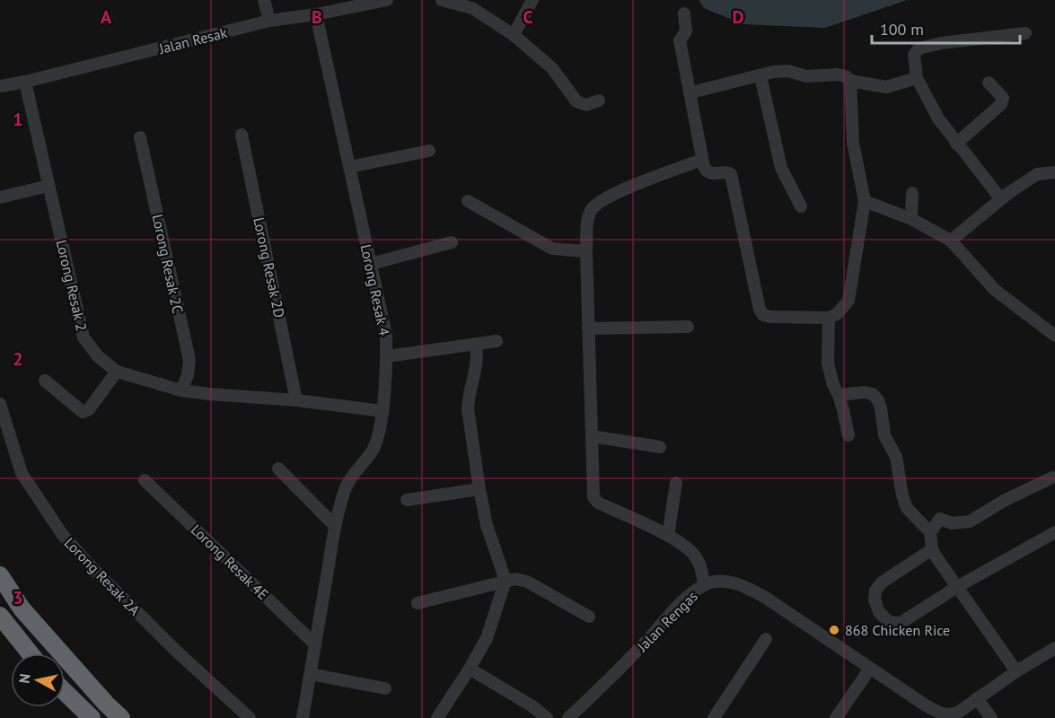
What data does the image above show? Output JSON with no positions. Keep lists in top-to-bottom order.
{
  "streets": {
    "street": [
      "Jalan Resak",
      "Lorong Resak 2C",
      "Lorong Resak 2D",
      "Lorong Resak 2",
      "Lorong Resak 4",
      "Lorong Resak 4E",
      "Lorong Resak 2A",
      "Jalan Rengas"
    ]
  },
  "crossings": [
    ["Jalan Resak", "Lorong Resak 2"],
    ["Jalan Resak", "Lorong Resak 4"],
    ["Lorong Resak 2C", "Lorong Resak 2"],
    ["Lorong Resak 2D", "Lorong Resak 2"],
    ["Lorong Resak 2", "Lorong Resak 4"],
    ["Lorong Resak 4", "Lorong Resak 4E"]
  ],
  "places": ["868 Chicken Rice"],
  "scale_bar": "100 m",
  "north": "left",
  "grid": {
    "columns": [
      "A",
      "B",
      "C",
      "D"
    ],
    "rows": ["1", "2", "3"]
  }
}
